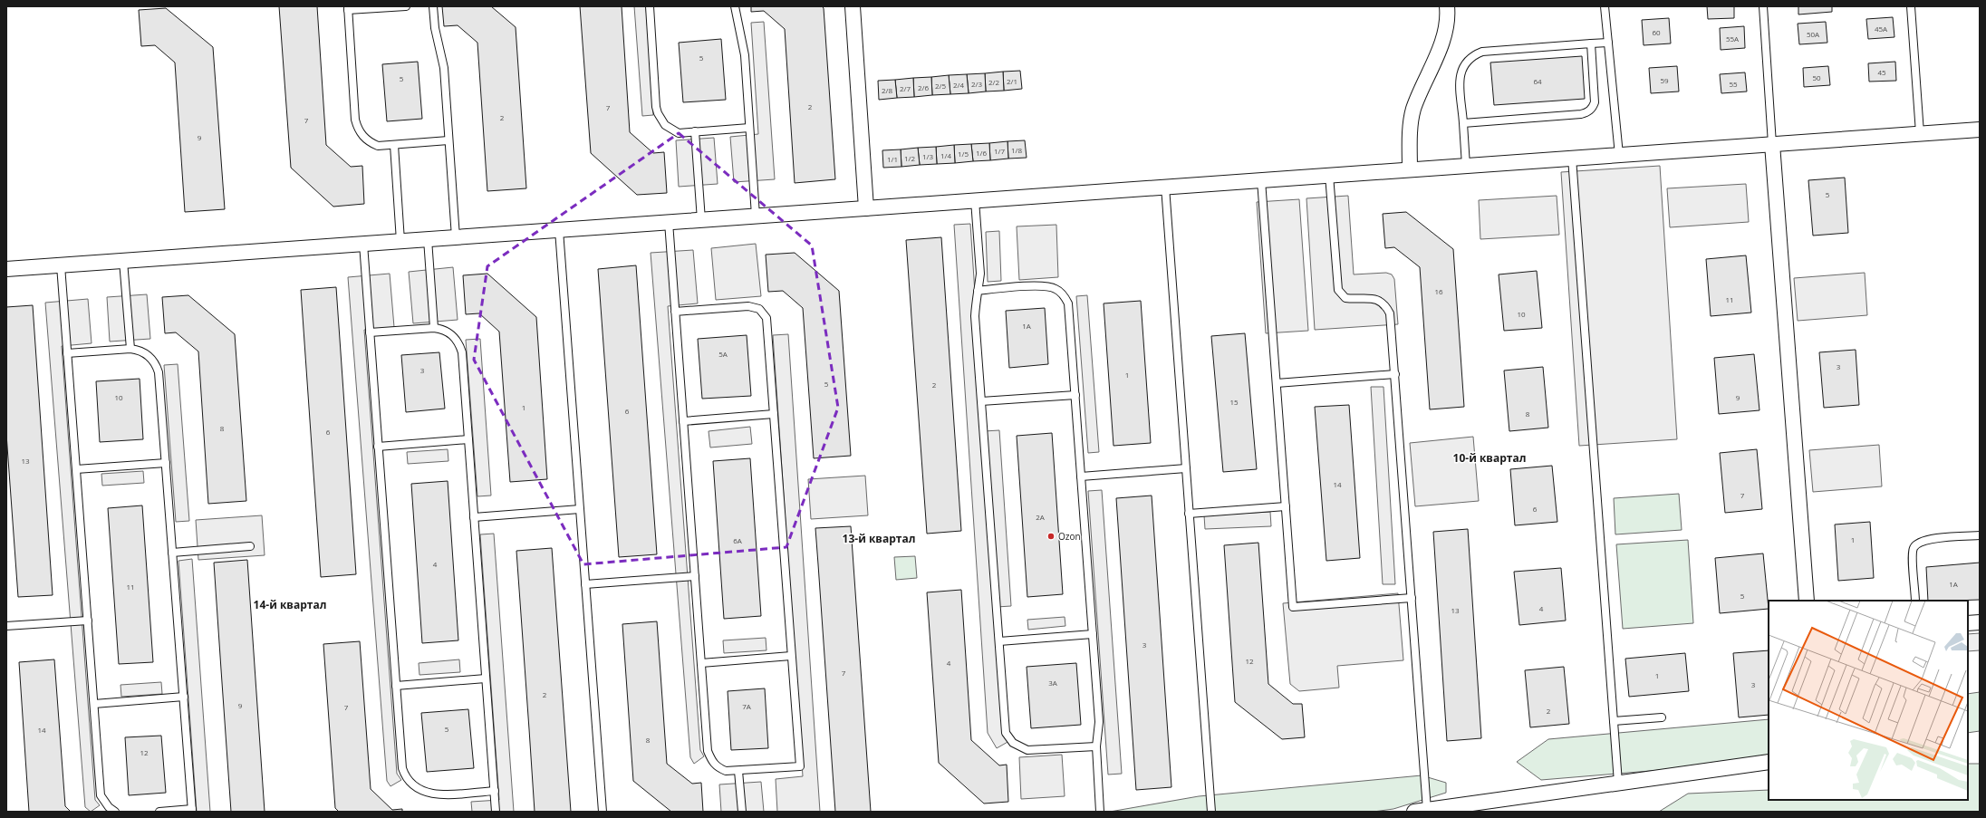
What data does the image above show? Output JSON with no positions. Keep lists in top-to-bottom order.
{
  "districts": ["10-й квартал", "13-й квартал", "14-й квартал"],
  "places": ["Ozon"],
  "house_numbers": [
    "45А",
    "60",
    "50А",
    "55А",
    "5",
    "45",
    "50",
    "5",
    "59",
    "2/1",
    "64",
    "2/2",
    "2/3",
    "55",
    "2/4",
    "2/5",
    "2/6",
    "2/7",
    "2/8",
    "2",
    "7",
    "2",
    "7",
    "9",
    "1/8",
    "1/7",
    "1/6",
    "1/5",
    "1/4",
    "1/3",
    "1/2",
    "1/1",
    "5",
    "16",
    "11",
    "10",
    "1А",
    "5А",
    "3",
    "3",
    "1",
    "5",
    "2",
    "10",
    "9",
    "15",
    "1",
    "6",
    "8",
    "8",
    "6",
    "13",
    "14",
    "7",
    "6",
    "2А",
    "1",
    "6А",
    "4",
    "1А",
    "11",
    "5",
    "4",
    "13",
    "3",
    "12",
    "4",
    "7",
    "1",
    "3А",
    "3",
    "2",
    "9",
    "7А",
    "7",
    "2",
    "5",
    "14",
    "8",
    "12"
  ]
}
